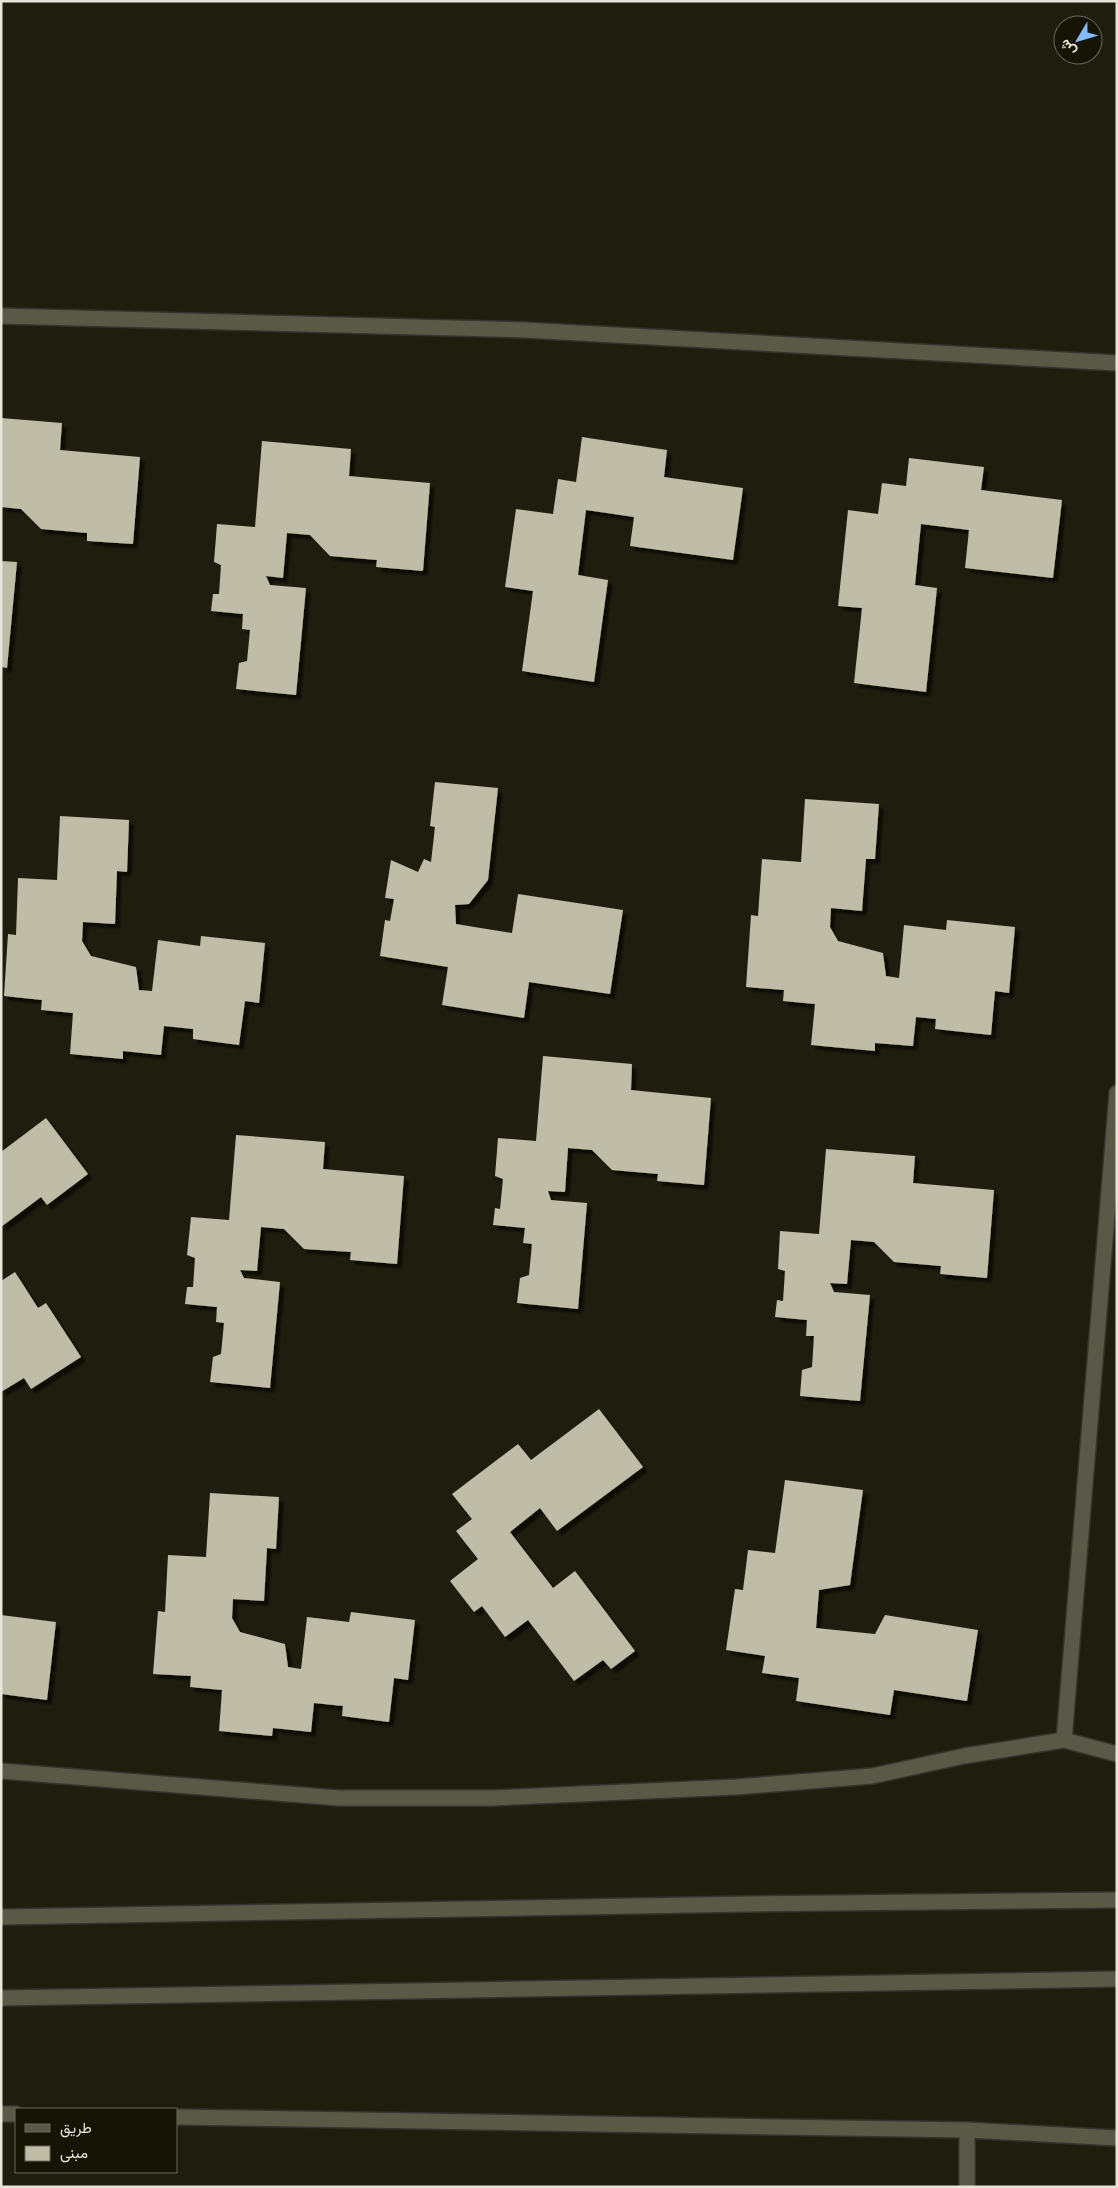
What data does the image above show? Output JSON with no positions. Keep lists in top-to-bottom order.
{
  "legend": ["طريق", "مبنى"],
  "north": "bottom left"
}
